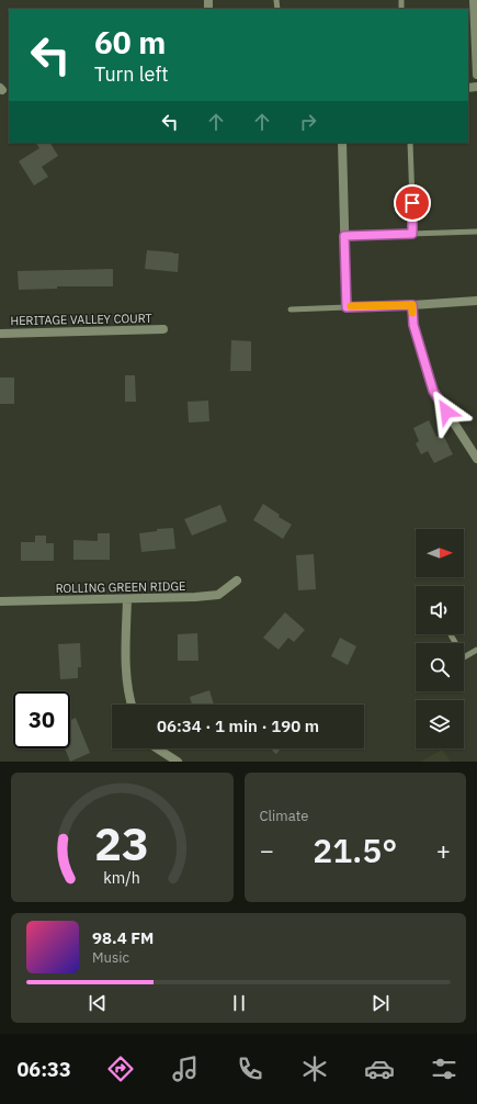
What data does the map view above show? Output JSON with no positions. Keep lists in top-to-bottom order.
{
  "streets": {
    "street": ["HERITAGE VALLEY COURT", "ROLLING GREEN RIDGE"]
  },
  "north": "right",
  "page": {
    "turn": ["60 m", "Turn left"],
    "limit": "30",
    "trip": "06:34 · 1 min · 190 m",
    "tile": "Climate",
    "heat": ["−", "21.5°", "+"],
    "song": ["98.4 FM", "Music"],
    "tabs": "06:33",
    "gauge": ["23", "km/h"]
  }
}
